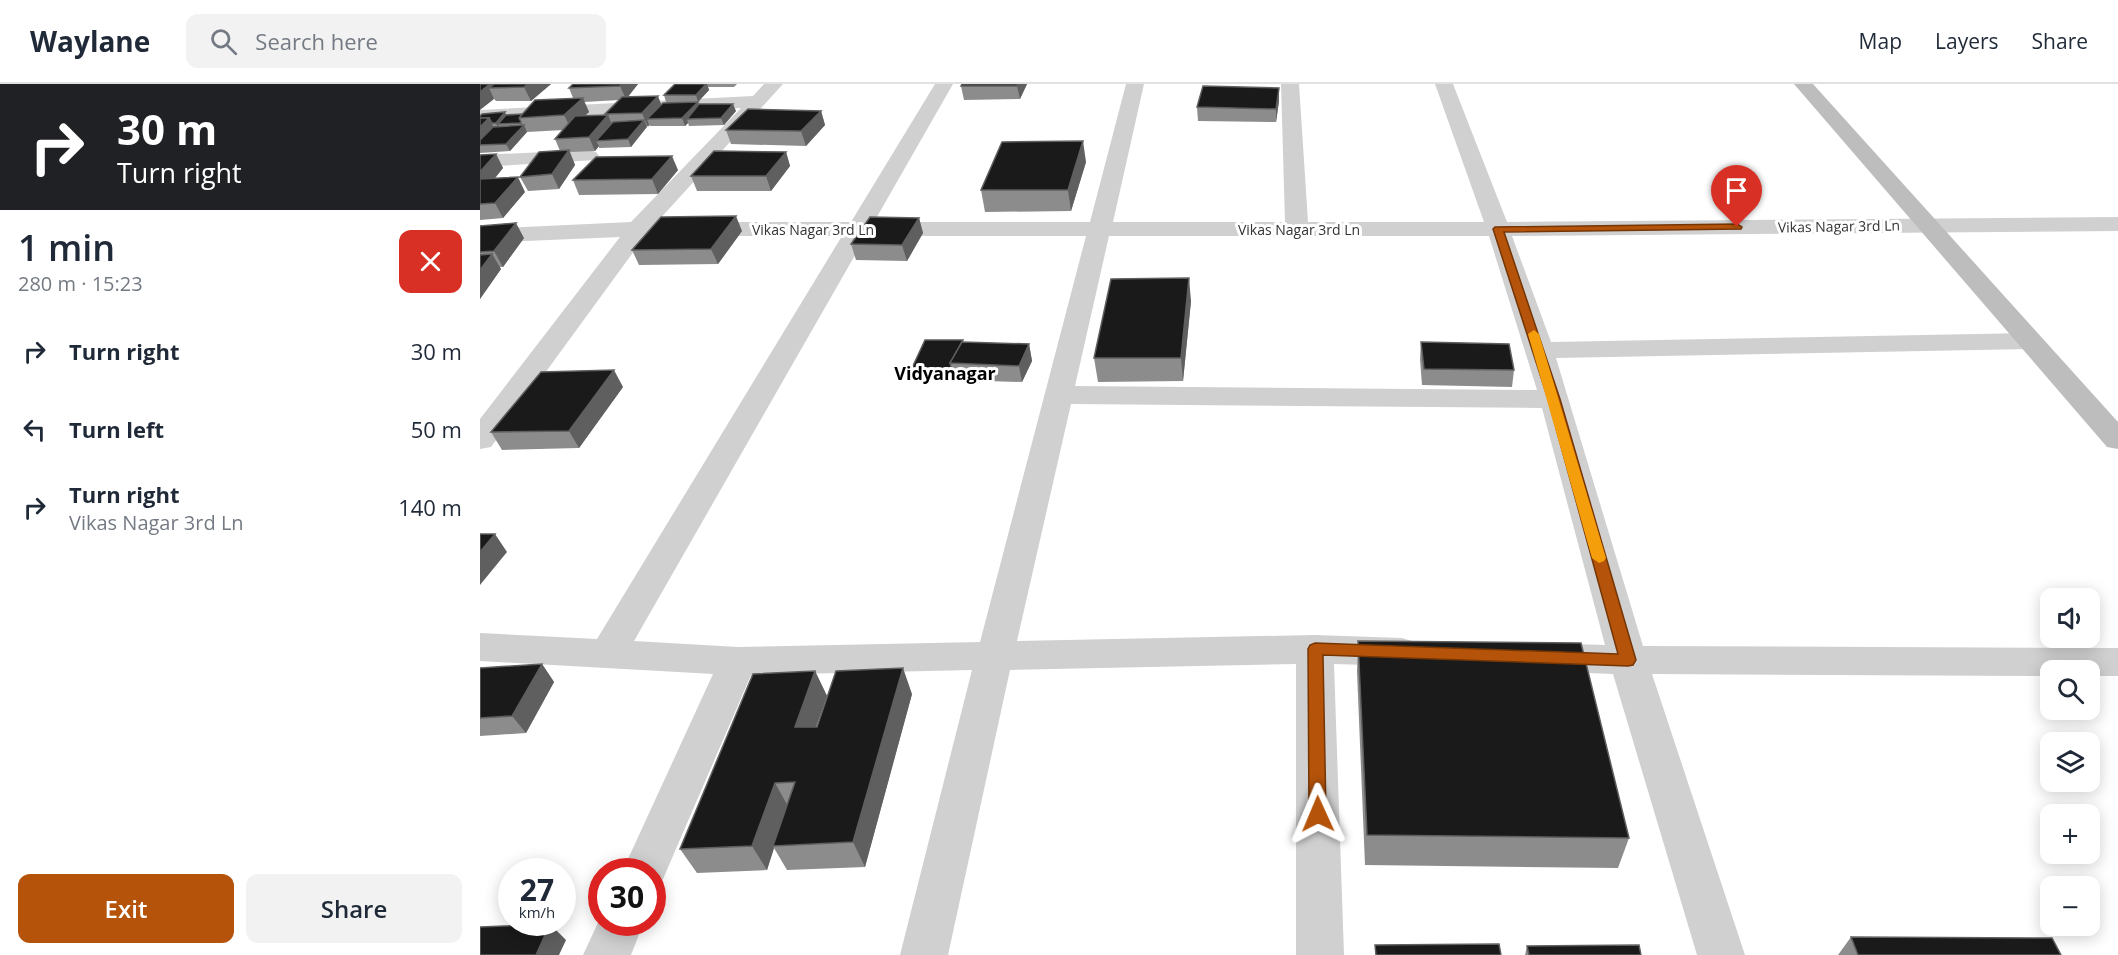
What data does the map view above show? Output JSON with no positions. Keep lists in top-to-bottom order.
{
  "streets": {
    "street": ["Vikas Nagar 3rd Ln"]
  },
  "districts": ["Vidyanagar"],
  "page": {
    "header": "Waylane",
    "search": "Search here",
    "nav": ["Map", "Layers", "Share"],
    "turn": ["30 m", "Turn right"],
    "heading": ["1 min", "280 m · 15:23"],
    "list": [
      {
        "name": "Turn right",
        "value": "30 m"
      },
      {
        "name": "Turn left",
        "value": "50 m"
      },
      {
        "name": "Turn right",
        "note": "Vikas Nagar 3rd Ln",
        "value": "140 m"
      }
    ],
    "map_buttons": ["+", "−"],
    "speed": "27 km/h",
    "limit": "30",
    "buttons": ["Exit", "Share"]
  }
}
